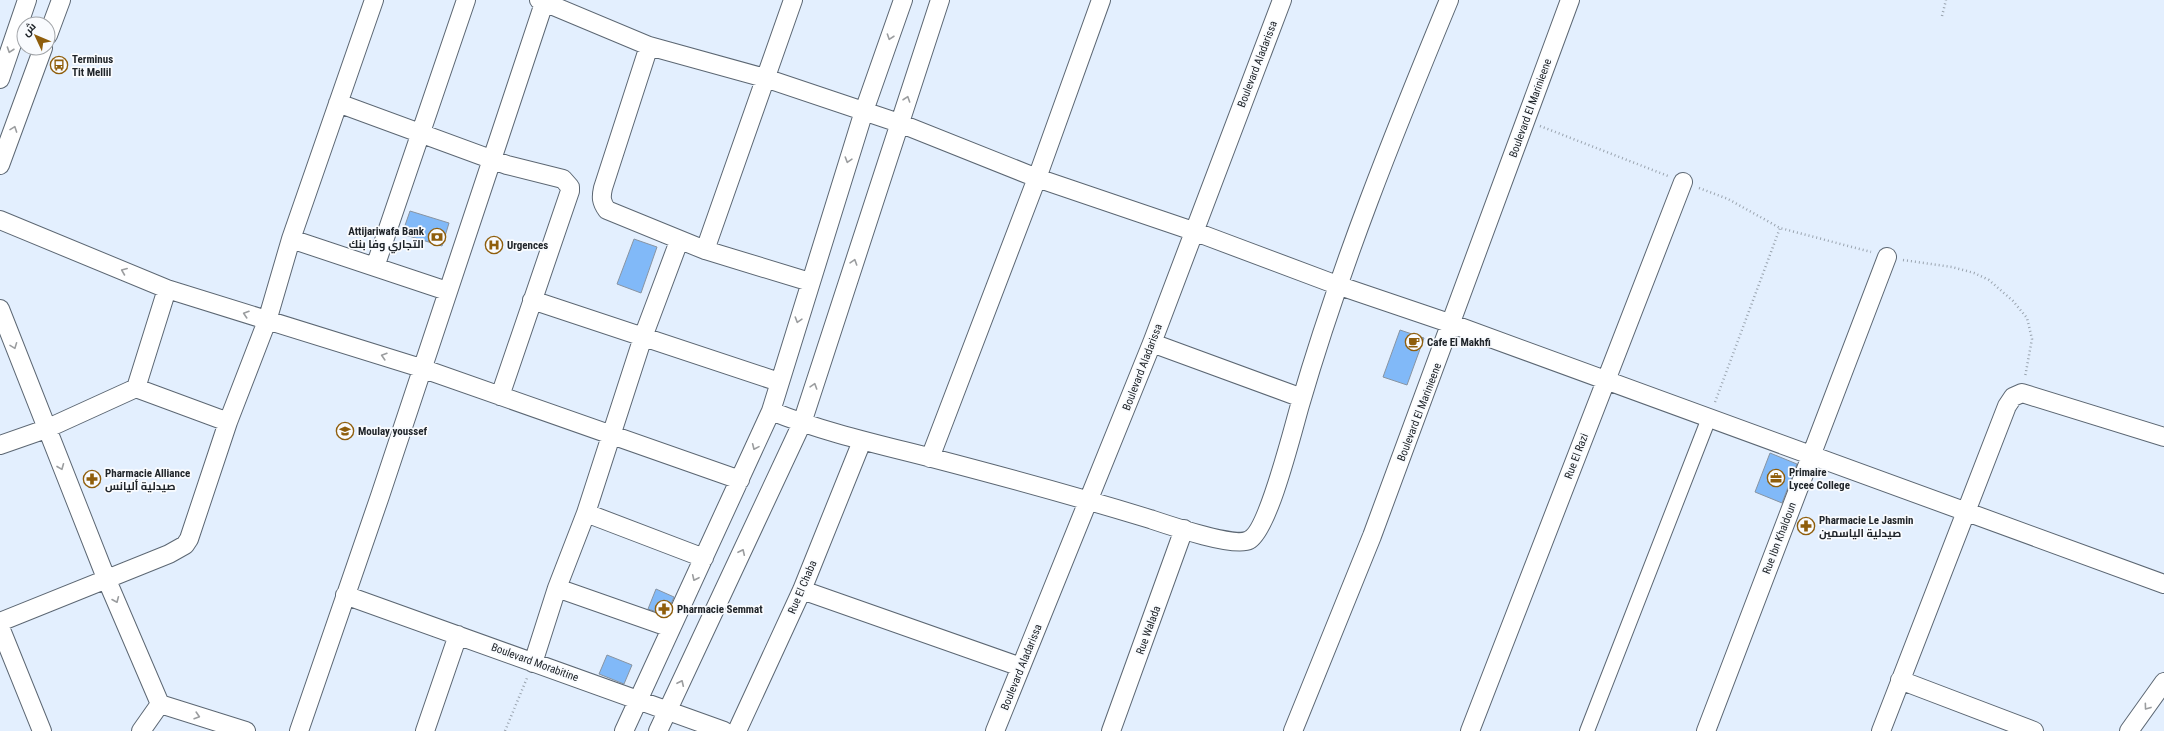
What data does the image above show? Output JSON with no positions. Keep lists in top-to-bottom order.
{
  "streets": {
    "street": [
      "Boulevard Aladarissa",
      "Boulevard El Marinieene",
      "Rue El Razi",
      "Rue Ibn Khaldoun",
      "Rue El Chaba",
      "Rue Walada",
      "Boulevard Morabitine"
    ]
  },
  "places": {
    "bus stop": ["Terminus Tit Mellil"],
    "bank": ["Attijariwafa Bank التجاري وفا بنك"],
    "hospital": ["Urgences"],
    "cafe": ["Cafe El Makhfi"],
    "school or university": ["Moulay youssef"],
    "office": ["Primaire Lycee College"],
    "pharmacy": ["Pharmacie Alliance صيدلية أليانس", "Pharmacie Le Jasmin صيدلية الياسمين", "Pharmacie Semmat"]
  },
  "north": "top left"
}
